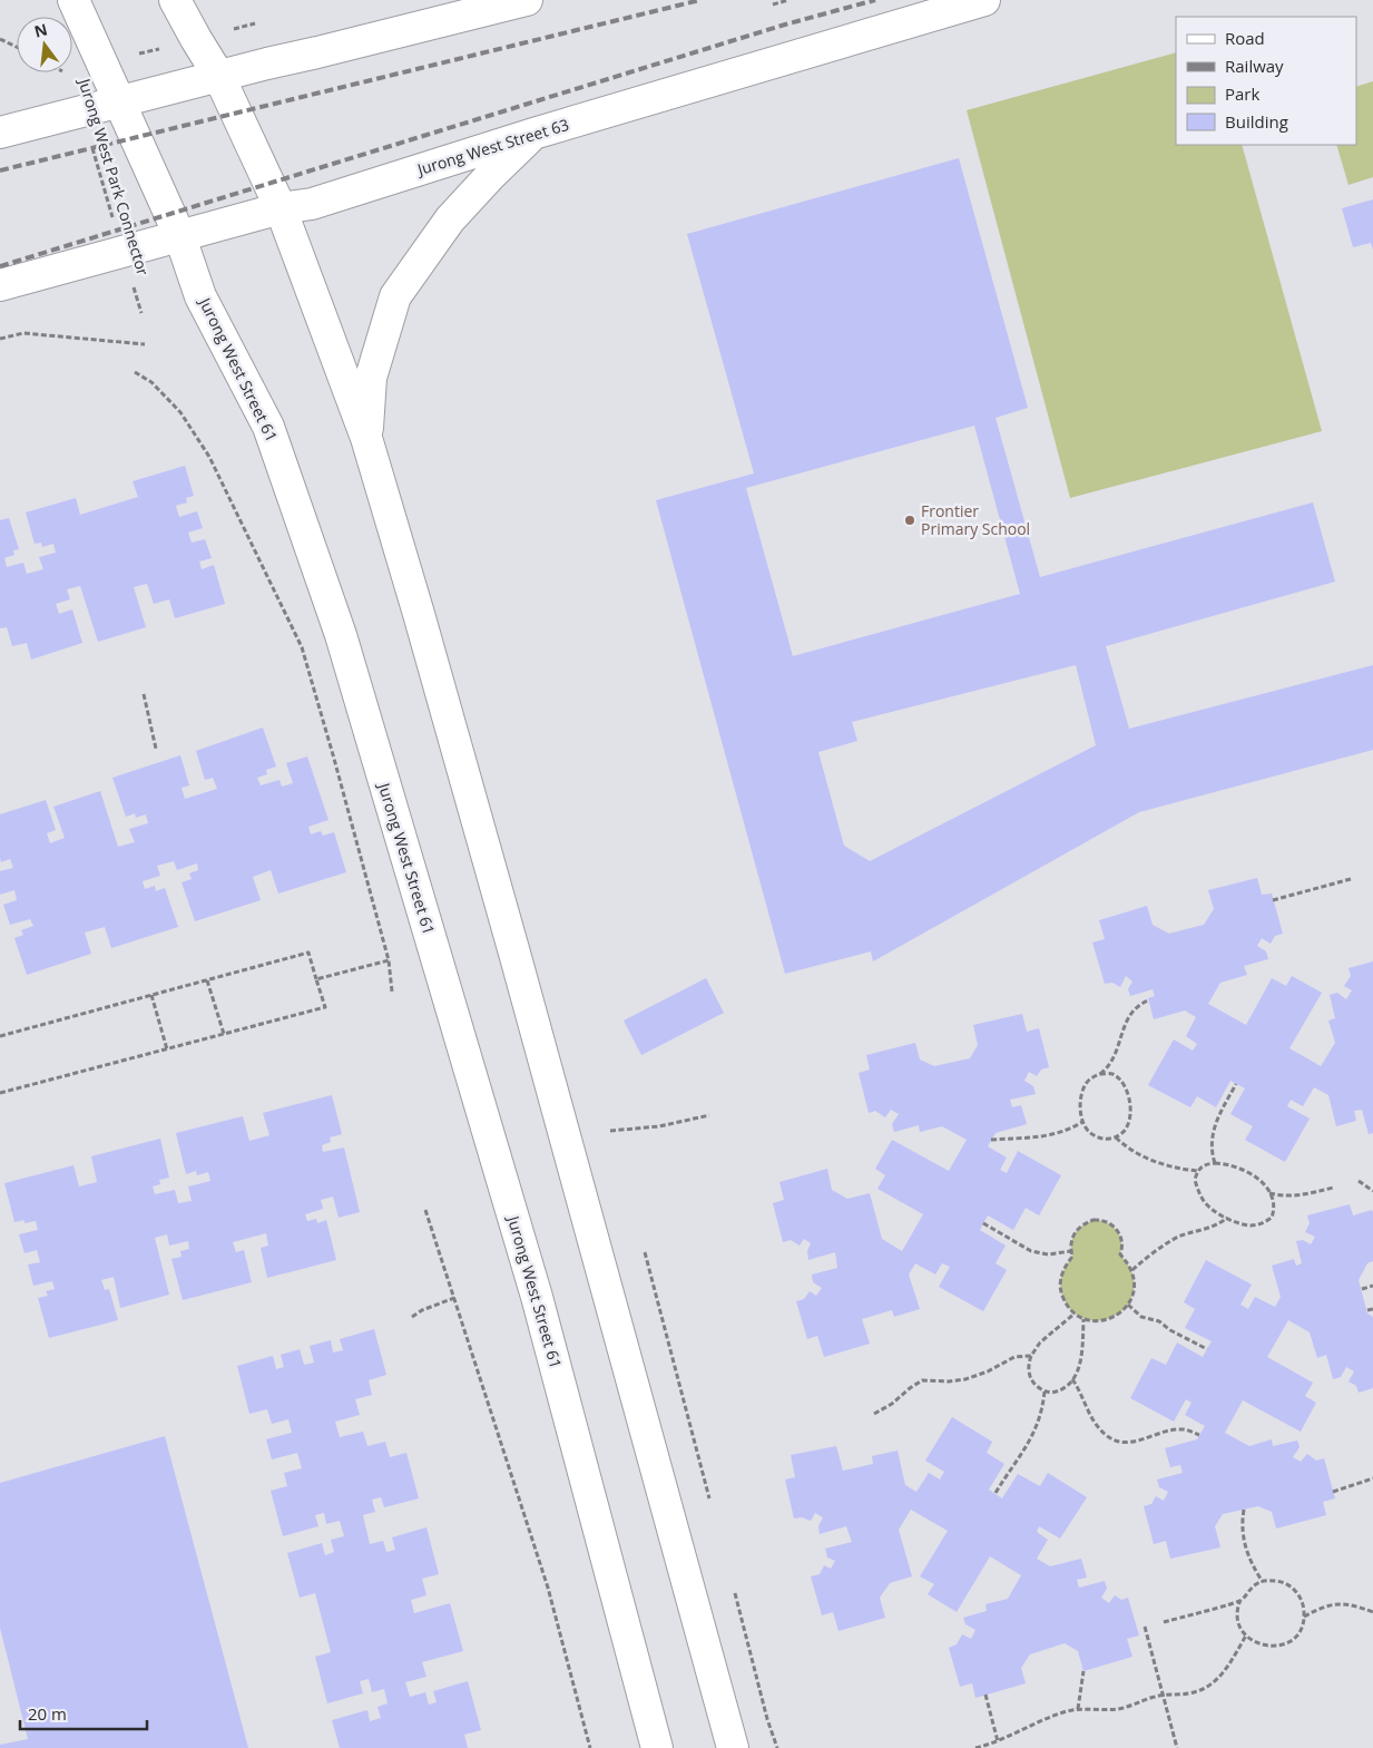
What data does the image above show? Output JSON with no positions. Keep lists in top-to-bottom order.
{
  "streets": {
    "street": ["Jurong West Street 63", "Jurong West Street 61"],
    "path": ["Jurong West Park Connector"]
  },
  "crossings": [
    ["Jurong West Street 63", "Jurong West Park Connector"],
    ["Jurong West Street 63", "Jurong West Street 61"]
  ],
  "places": ["Frontier Primary School"],
  "legend": [
    "Road",
    "Railway",
    "Park",
    "Building"
  ],
  "scale_bar": "20 m",
  "north": "top"
}
